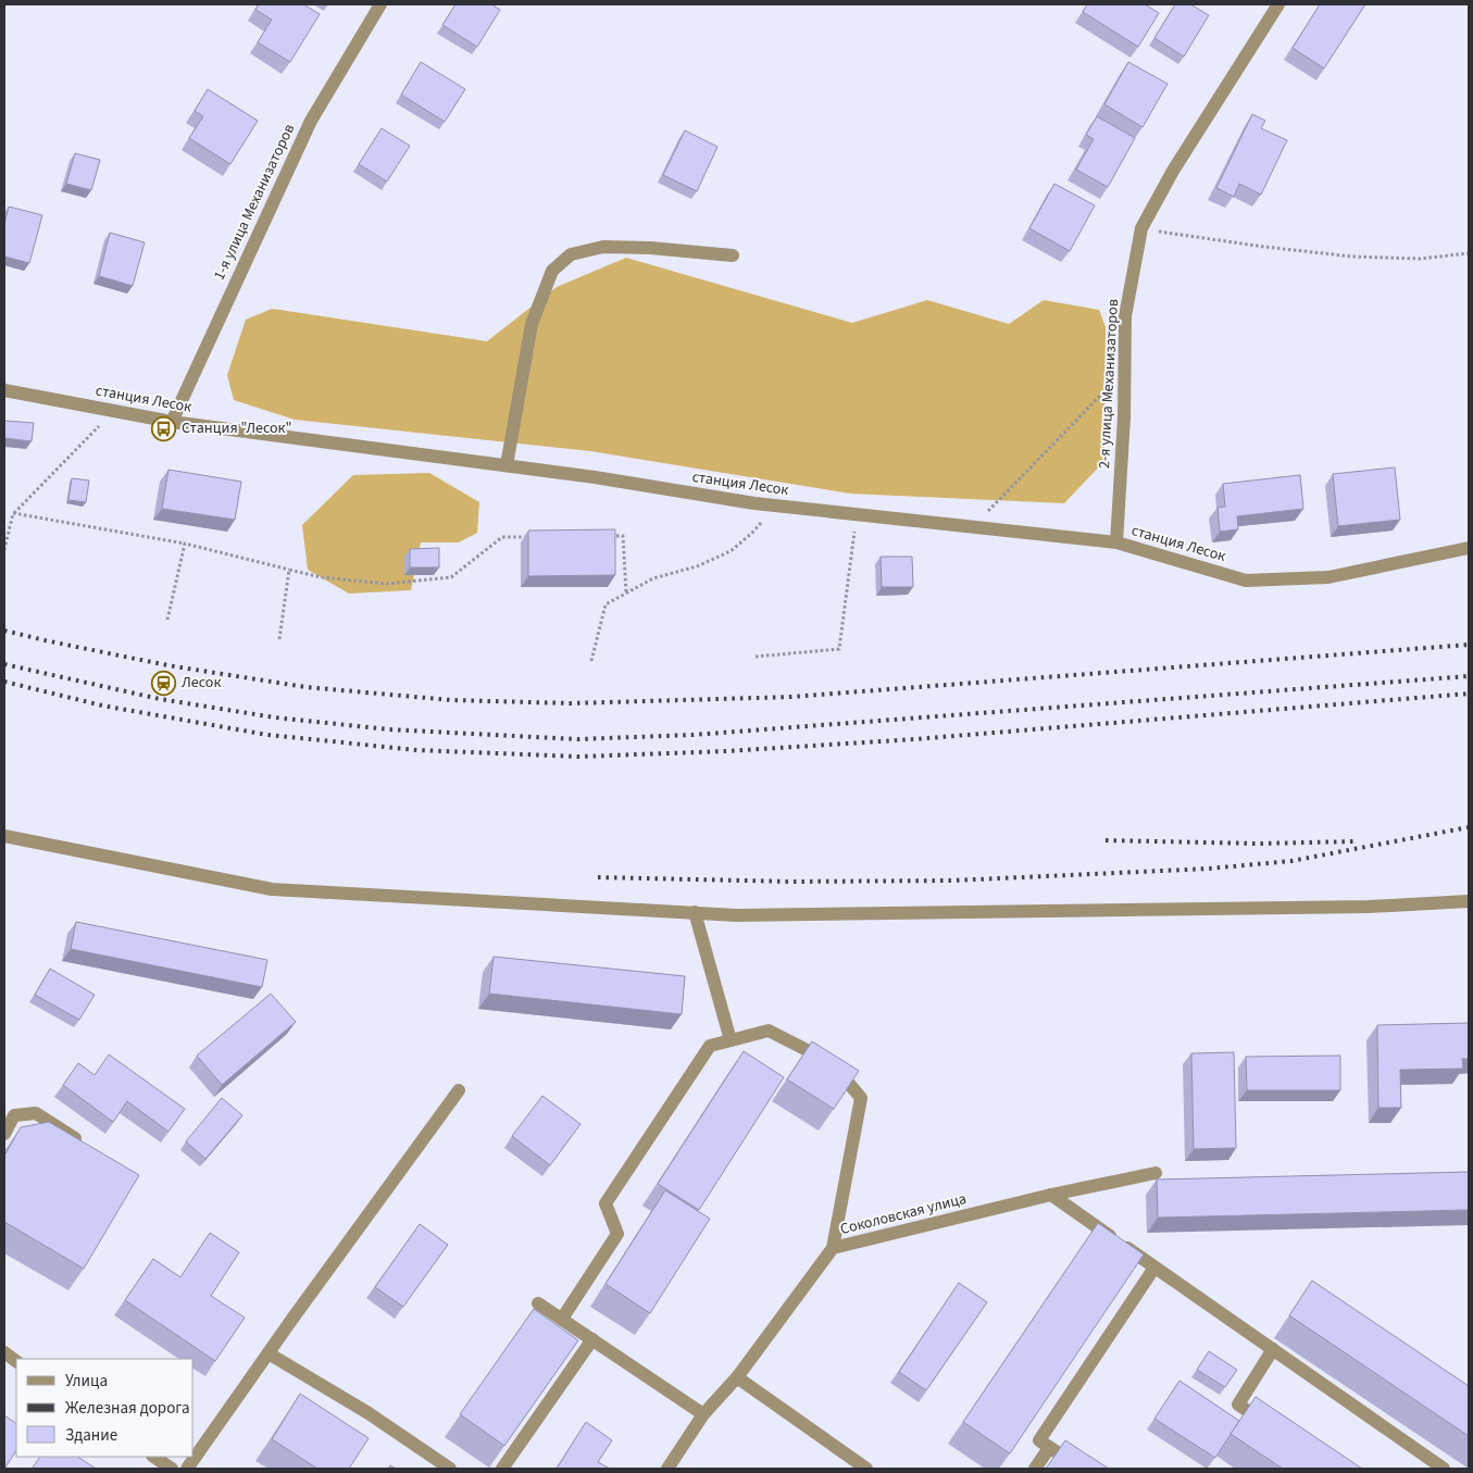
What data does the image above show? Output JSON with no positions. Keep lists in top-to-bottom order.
{
  "streets": {
    "street": [
      "1-я улица Механизаторов",
      "2-я улица Механизаторов",
      "станция Лесок",
      "Соколовская улица"
    ]
  },
  "crossings": [
    ["1-я улица Механизаторов", "станция Лесок"],
    ["2-я улица Механизаторов", "станция Лесок"]
  ],
  "places": {
    "bus stop": ["Станция \"Лесок\""],
    "station": ["Лесок"]
  },
  "legend": ["Улица", "Железная дорога", "Здание"]
}
